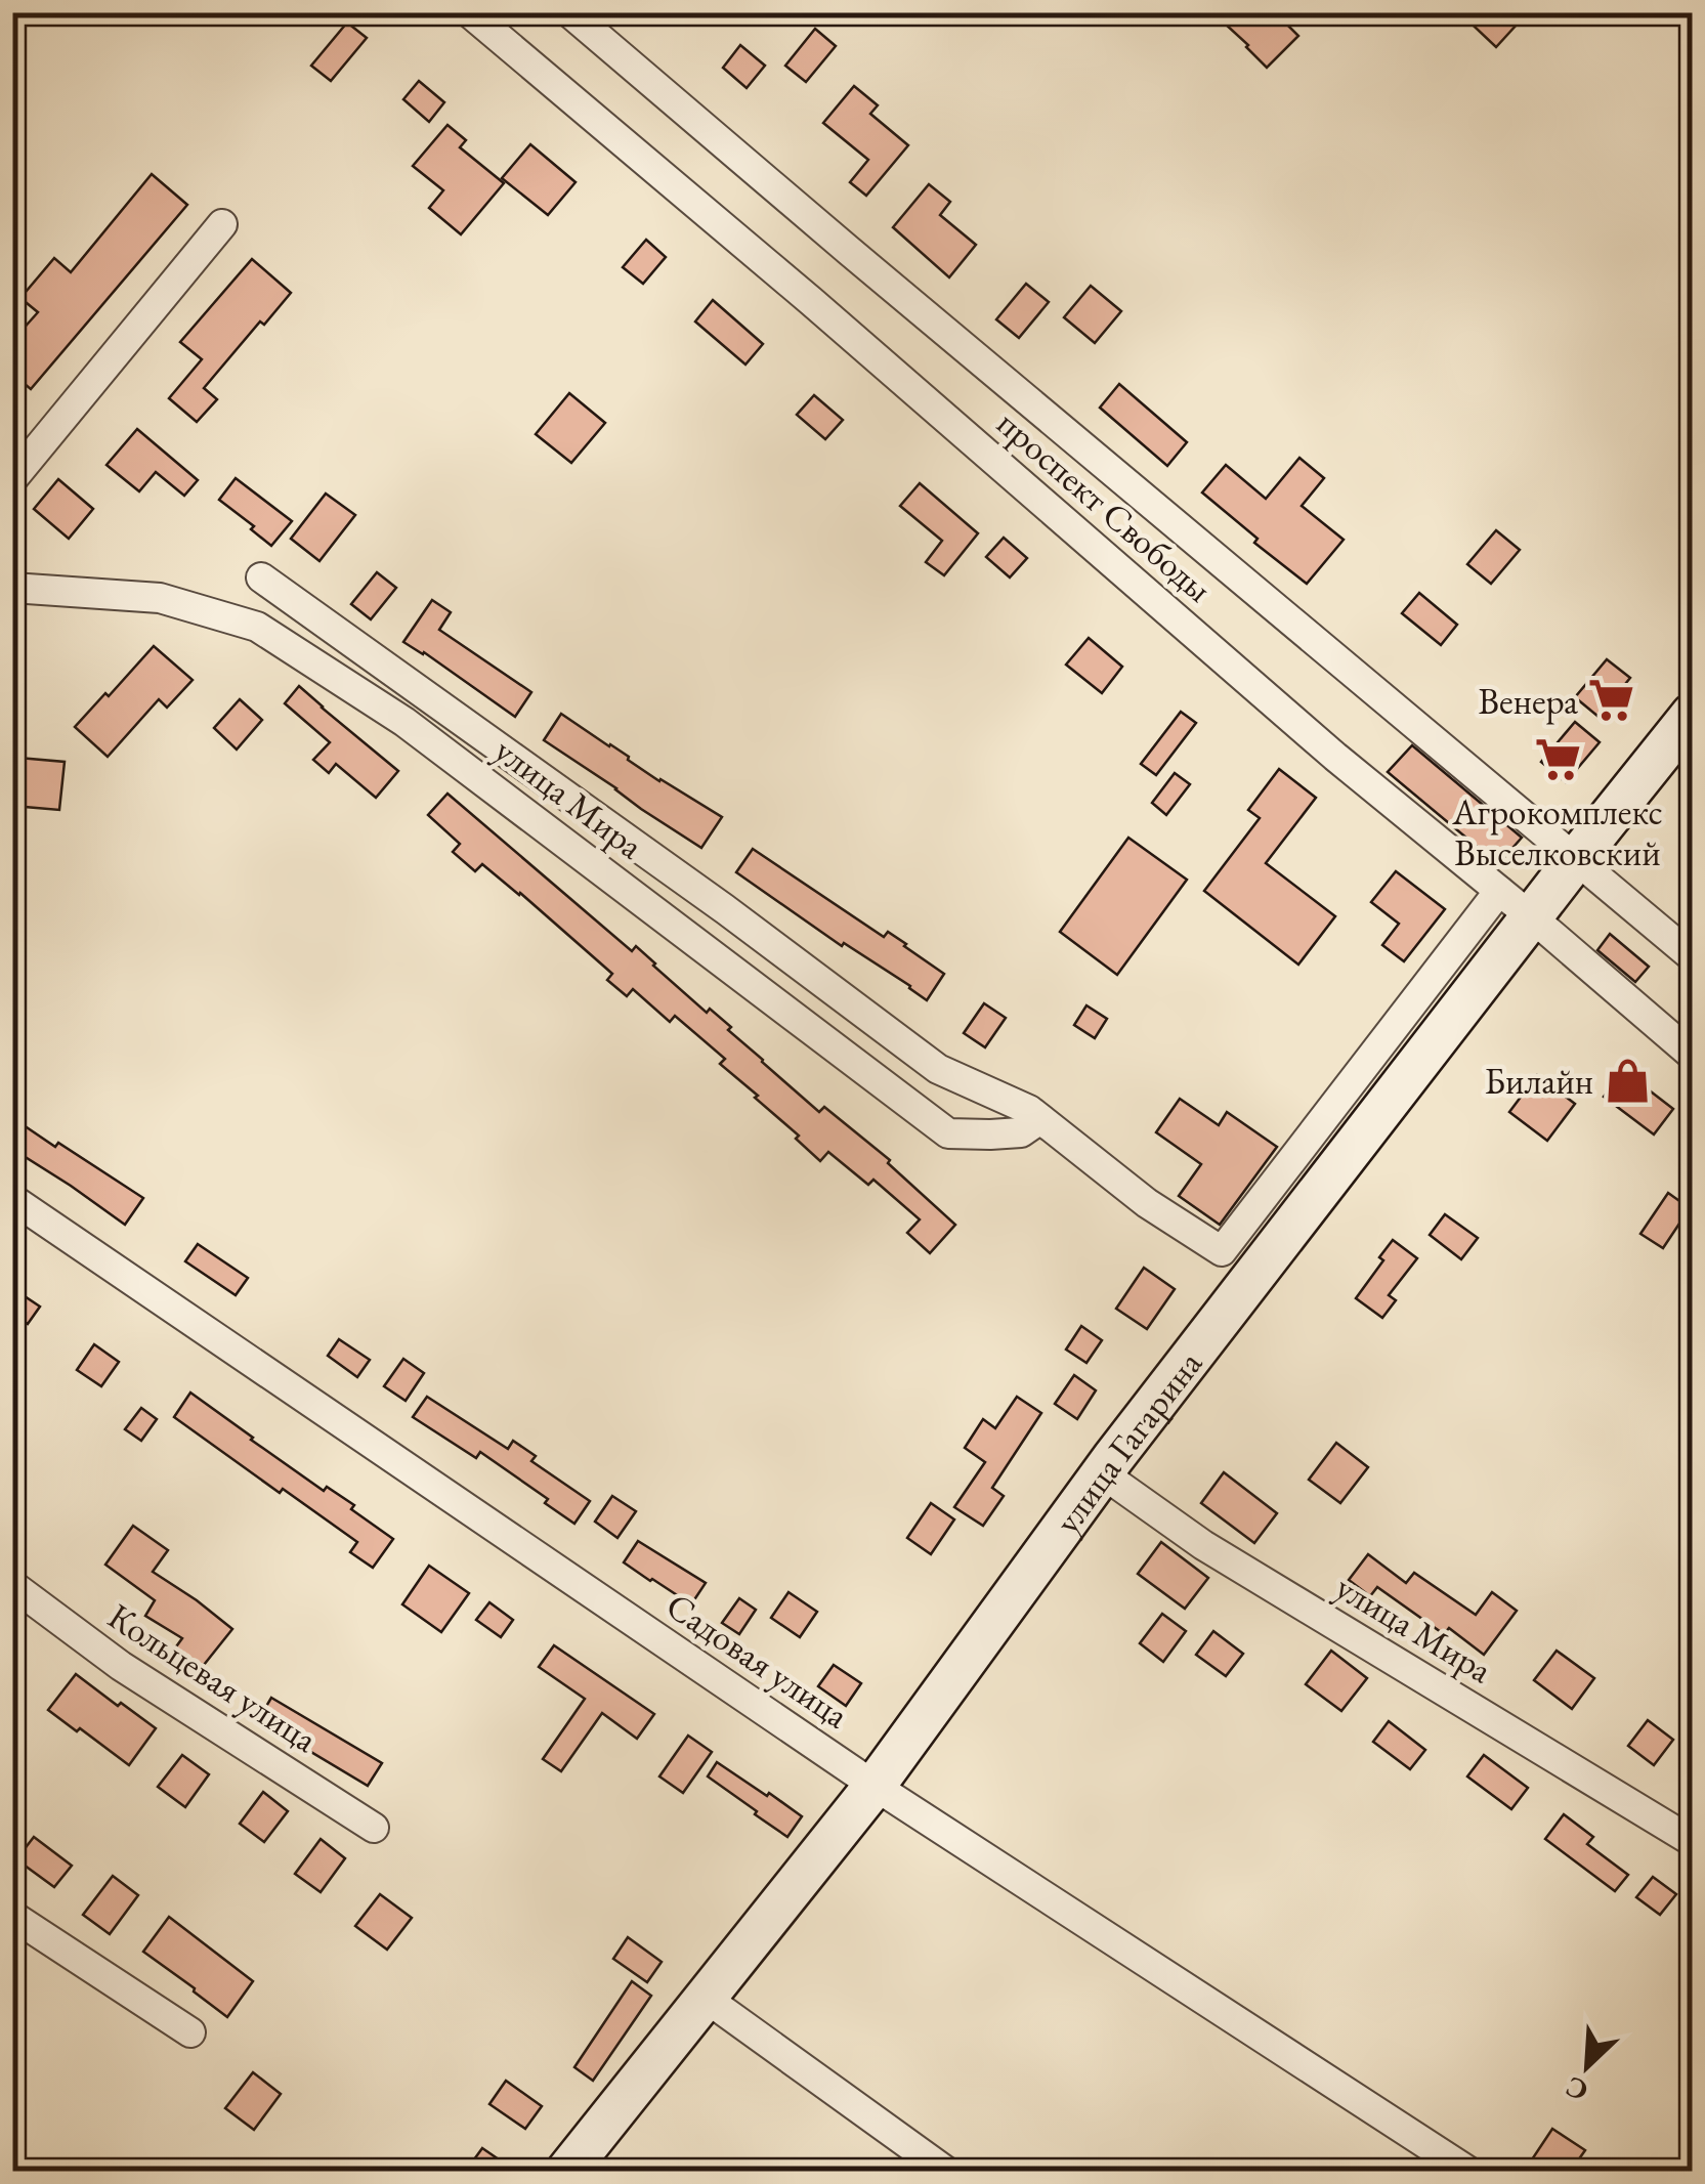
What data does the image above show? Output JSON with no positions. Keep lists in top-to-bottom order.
{
  "streets": {
    "main road": ["улица Гагарина"],
    "street": [
      "проспект Свободы",
      "улица Мира",
      "Садовая улица",
      "Кольцевая улица"
    ]
  },
  "crossings": [
    ["проспект Свободы", "улица Мира"],
    ["проспект Свободы", "улица Гагарина"],
    ["улица Мира", "улица Гагарина"],
    ["улица Гагарина", "Садовая улица"]
  ],
  "places": {
    "supermarket": ["Венера", "Агрокомплекс Выселковский"],
    "shop": ["Билайн"]
  },
  "north": "bottom left"
}
